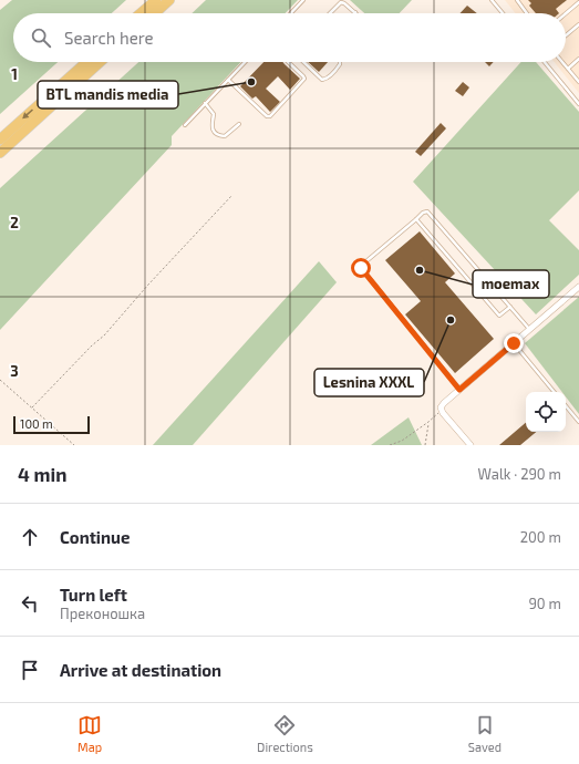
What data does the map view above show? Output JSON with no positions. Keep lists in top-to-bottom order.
{
  "places": ["BTL mandis media", "moemax", "Lesnina XXXL"],
  "scale_bar": "100 m",
  "page": {
    "search": "Search here",
    "scale": "100 m",
    "heading": ["4 min", "Walk · 290 m"],
    "list": [
      ["Continue", "200 m"],
      ["Turn left", "Преконошка", "90 m"],
      "Arrive at destination"
    ],
    "nav": ["Map", "Directions", "Saved"]
  },
  "grid": {
    "rows": ["1", "2", "3"]
  }
}
